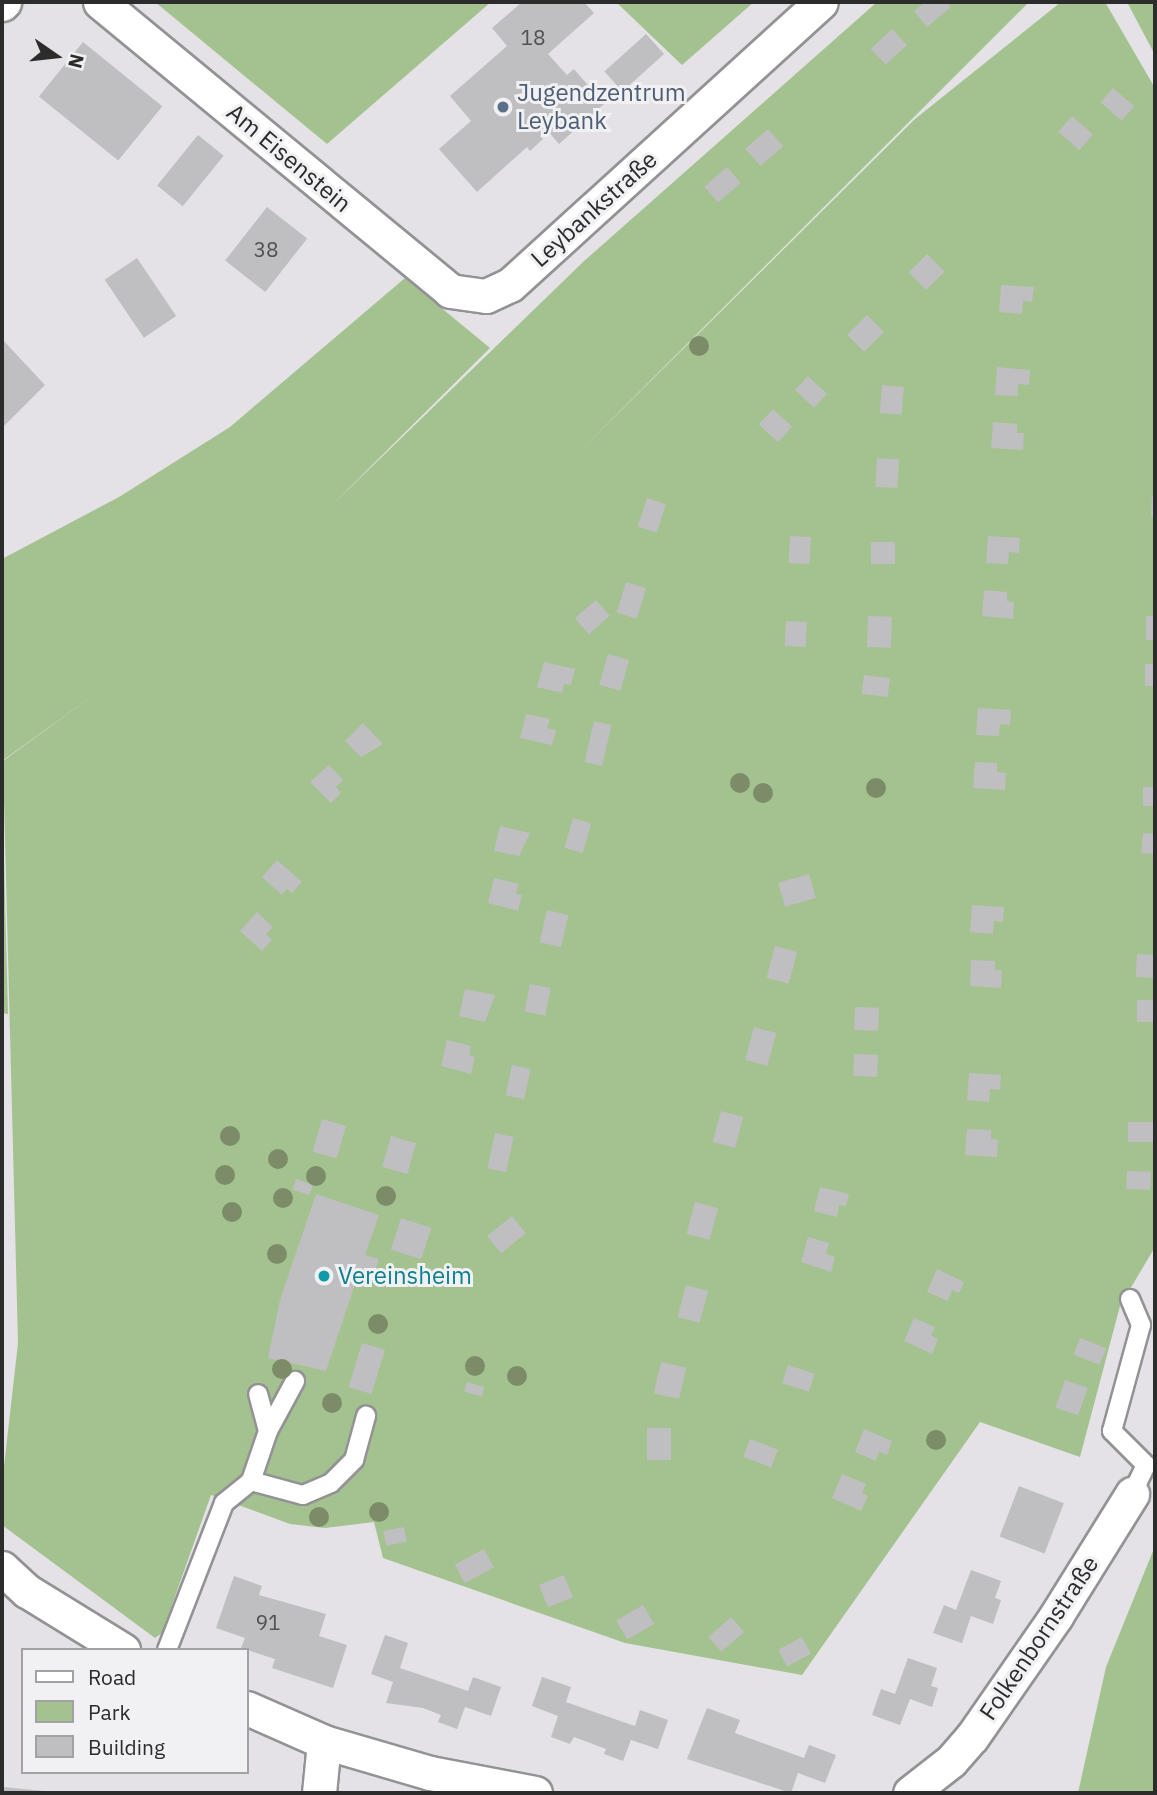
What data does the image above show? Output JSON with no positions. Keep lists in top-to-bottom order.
{
  "streets": {
    "street": ["Am Eisenstein", "Leybankstraße", "Folkenbornstraße"]
  },
  "crossings": [
    ["Am Eisenstein", "Leybankstraße"]
  ],
  "places": ["Jugendzentrum Leybank", "Vereinsheim"],
  "house_numbers": ["18", "38", "91"],
  "legend": ["Road", "Park", "Building"],
  "north": "right"
}
